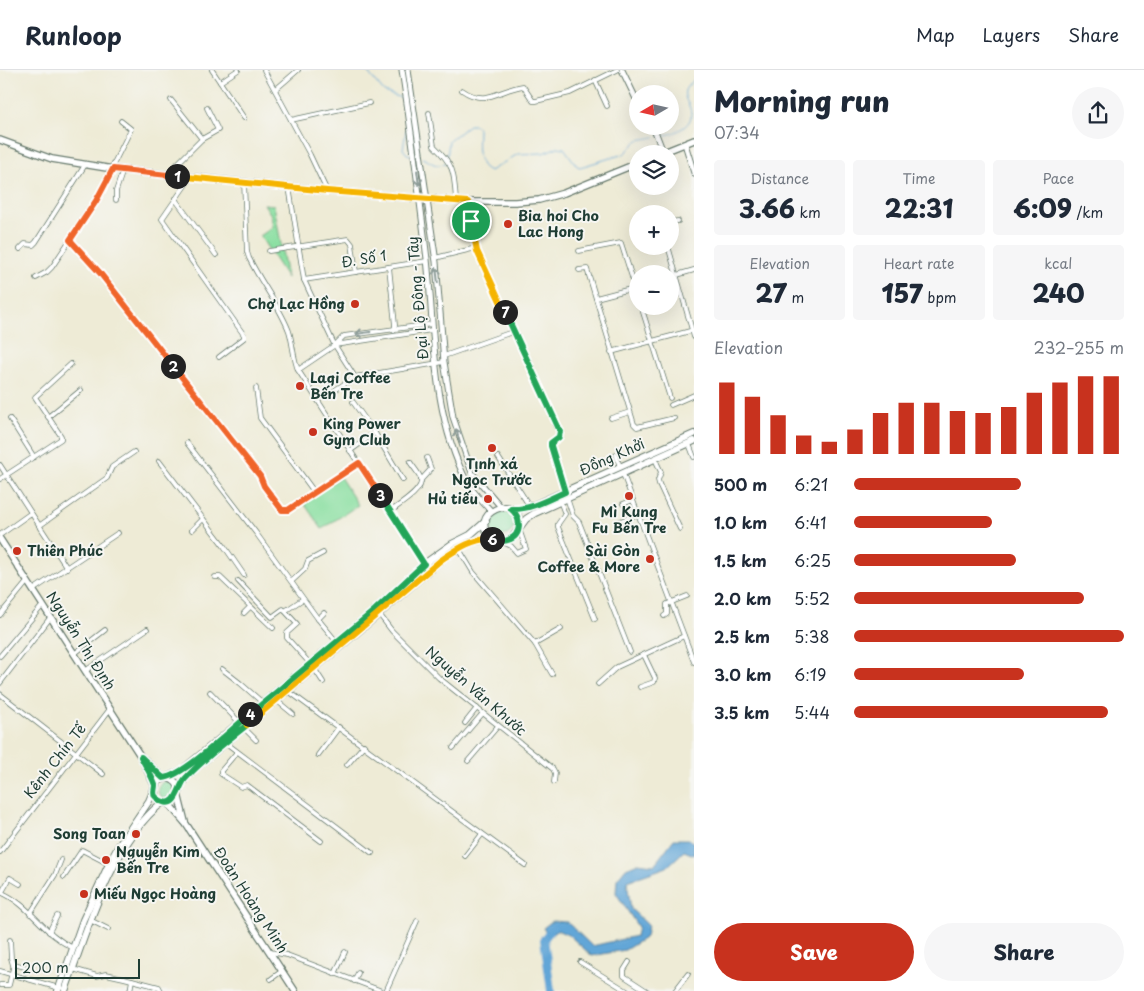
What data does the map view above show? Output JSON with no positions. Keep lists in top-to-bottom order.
{
  "streets": {
    "main road": ["Đồng Khởi", "Nguyễn Thị Định", "Đoàn Hoàng Minh"],
    "street": [
      "Đ. Số 1",
      "Đại Lộ Đông - Tây",
      "Nguyễn Văn Khước",
      "Kênh Chín Tế"
    ]
  },
  "crossings": [
    ["Đ. Số 1", "Đại Lộ Đông - Tây"],
    ["Đại Lộ Đông - Tây", "Đồng Khởi"],
    ["Nguyễn Thị Định", "Kênh Chín Tế"],
    ["Nguyễn Thị Định", "Đoàn Hoàng Minh"]
  ],
  "places": [
    "Bia hoi Cho Lac Hong",
    "Chợ Lạc Hồng",
    "Lagi Coffee Bến Tre",
    "King Power Gym Club",
    "Tịnh xá Ngọc Trước",
    "Mì Kung Fu Bến Tre",
    "Hủ tiếu",
    "Thiên Phúc",
    "Sài Gòn Coffee & More",
    "Song Toan",
    "Nguyễn Kim Bến Tre",
    "Miếu Ngọc Hoàng"
  ],
  "scale_bar": "200 m",
  "north": "left",
  "page": {
    "header": "Runloop",
    "nav": ["Map", "Layers", "Share"],
    "heading": ["Morning run", "07:34"],
    "map_buttons": ["+", "−"],
    "stats": [
      ["Distance", "3.66 km"],
      ["Time", "22:31"],
      ["Pace", "6:09 /km"],
      ["Elevation", "27 m"],
      ["Heart rate", "157 bpm"],
      ["kcal", "240"]
    ],
    "pins": [
      "1",
      "7",
      "2",
      "3",
      "6",
      "4"
    ],
    "chart": ["Elevation", "232–255 m"],
    "list": [
      {
        "name": "500 m",
        "note": "6:21"
      },
      {
        "name": "1.0 km",
        "note": "6:41"
      },
      {
        "name": "1.5 km",
        "note": "6:25"
      },
      {
        "name": "2.0 km",
        "note": "5:52"
      },
      {
        "name": "2.5 km",
        "note": "5:38"
      },
      {
        "name": "3.0 km",
        "note": "6:19"
      },
      {
        "name": "3.5 km",
        "note": "5:44"
      }
    ],
    "buttons": ["Save", "Share"],
    "scale": "200 m"
  }
}
